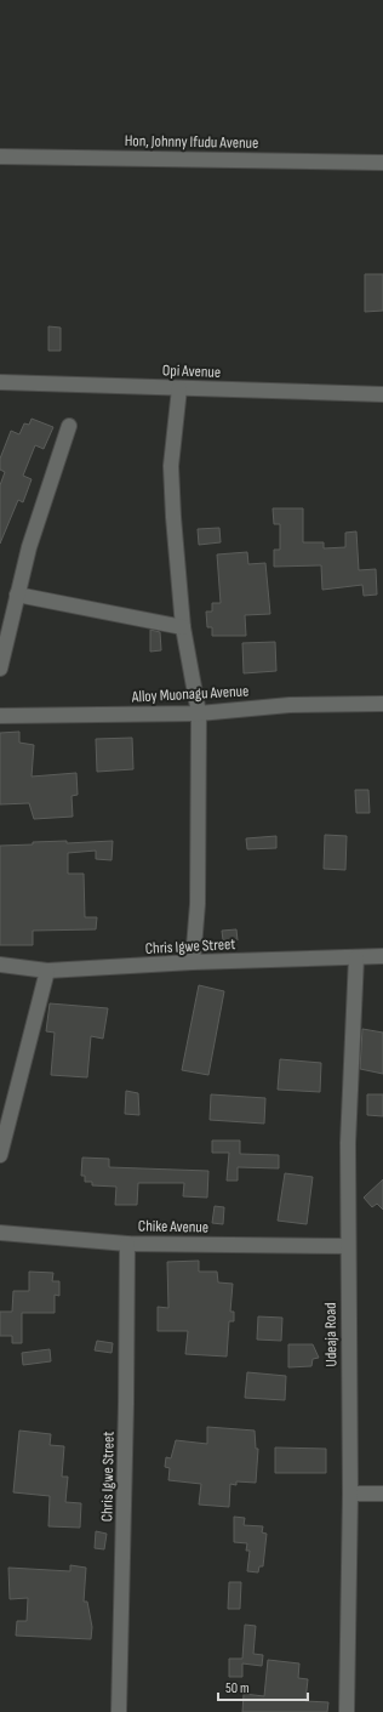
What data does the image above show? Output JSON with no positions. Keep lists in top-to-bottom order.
{
  "streets": {
    "street": [
      "Hon, Johnny Ifudu Avenue",
      "Opi Avenue",
      "Alloy Muonagu Avenue",
      "Chris Igwe Street",
      "Chike Avenue",
      "Udeaja Road"
    ]
  },
  "crossings": [
    ["Chris Igwe Street", "Chike Avenue"],
    ["Chris Igwe Street", "Udeaja Road"],
    ["Chike Avenue", "Udeaja Road"]
  ],
  "scale_bar": "50 m"
}
